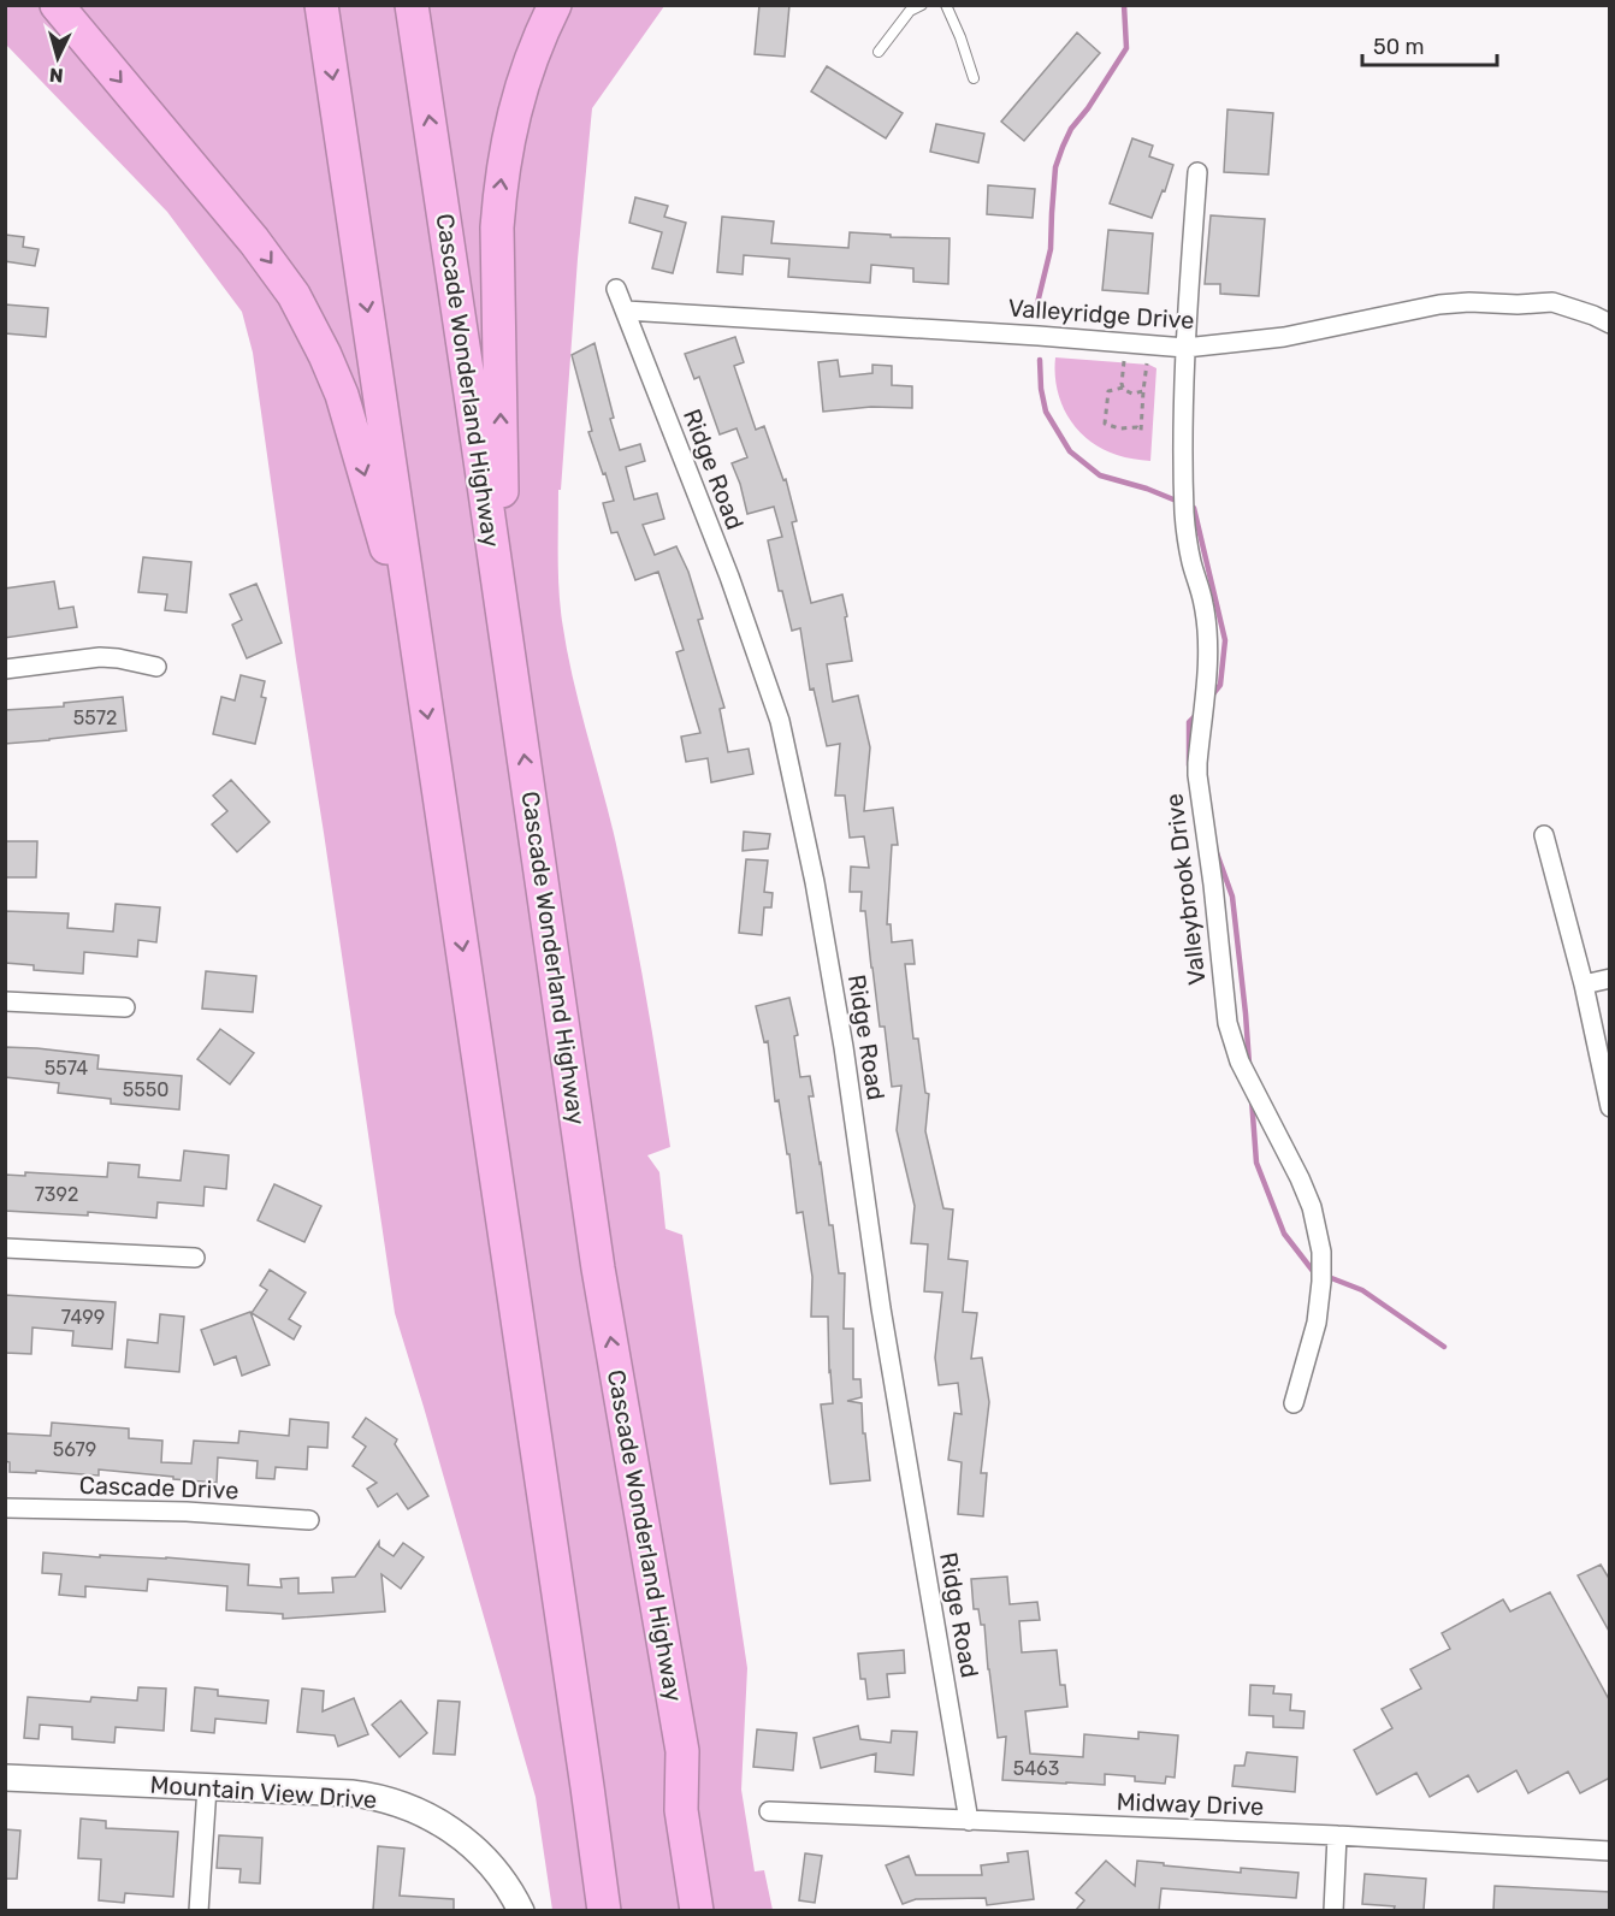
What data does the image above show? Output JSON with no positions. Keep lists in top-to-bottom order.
{
  "streets": {
    "highway": ["Cascade Wonderland Highway"],
    "street": [
      "Valleyridge Drive",
      "Ridge Road",
      "Valleybrook Drive",
      "Cascade Drive",
      "Mountain View Drive",
      "Midway Drive"
    ]
  },
  "crossings": [
    ["Valleyridge Drive", "Ridge Road"],
    ["Valleyridge Drive", "Valleybrook Drive"],
    ["Ridge Road", "Midway Drive"]
  ],
  "house_numbers": [
    "5572",
    "5574",
    "5550",
    "7392",
    "7499",
    "5679",
    "5463"
  ],
  "scale_bar": "50 m",
  "north": "bottom"
}
